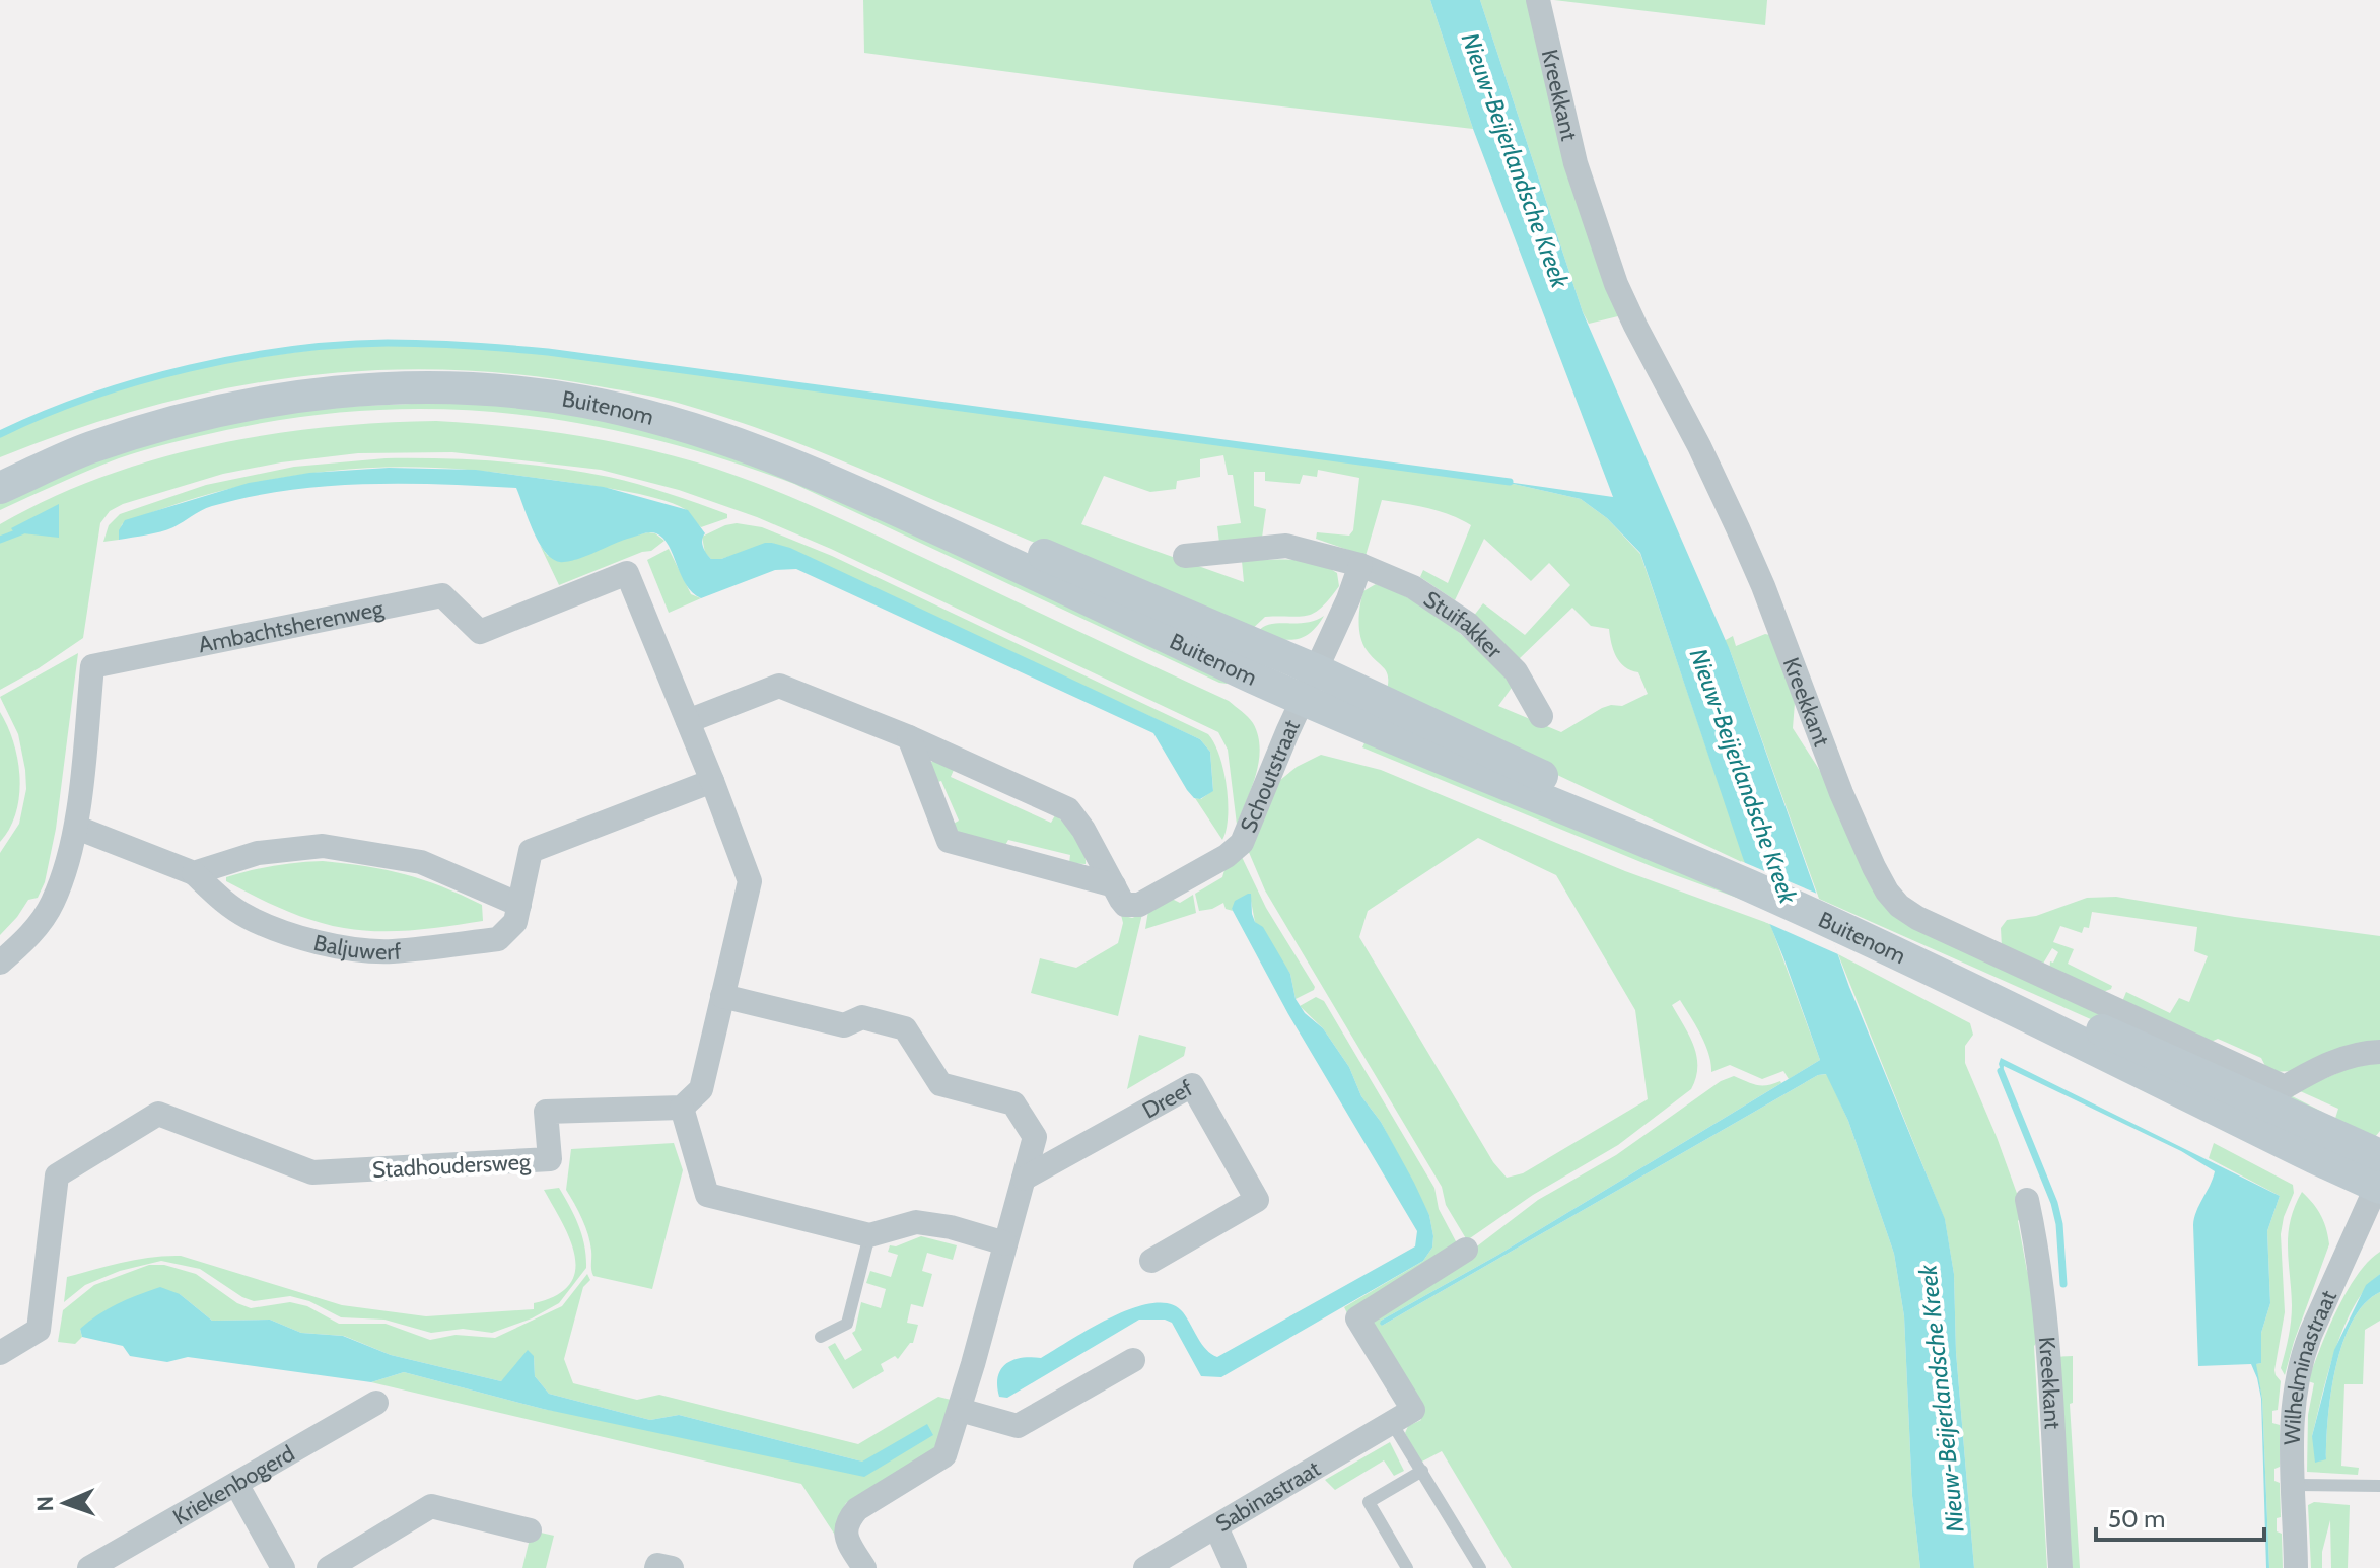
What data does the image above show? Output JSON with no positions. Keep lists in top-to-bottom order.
{
  "streets": {
    "main road": ["Buitenom"],
    "street": [
      "Kreekkant",
      "Ambachtsherenweg",
      "Stuifakker",
      "Schoutstraat",
      "Baljuwerf",
      "Dreef",
      "Stadhoudersweg",
      "Wilhelminastraat",
      "Kriekenbogerd",
      "Sabinastraat"
    ]
  },
  "crossings": [
    ["Buitenom", "Schoutstraat"],
    ["Buitenom", "Wilhelminastraat"],
    ["Ambachtsherenweg", "Schoutstraat"],
    ["Ambachtsherenweg", "Baljuwerf"]
  ],
  "water": ["Nieuw-Beijerlandsche Kreek"],
  "scale_bar": "50 m",
  "north": "left"
}
